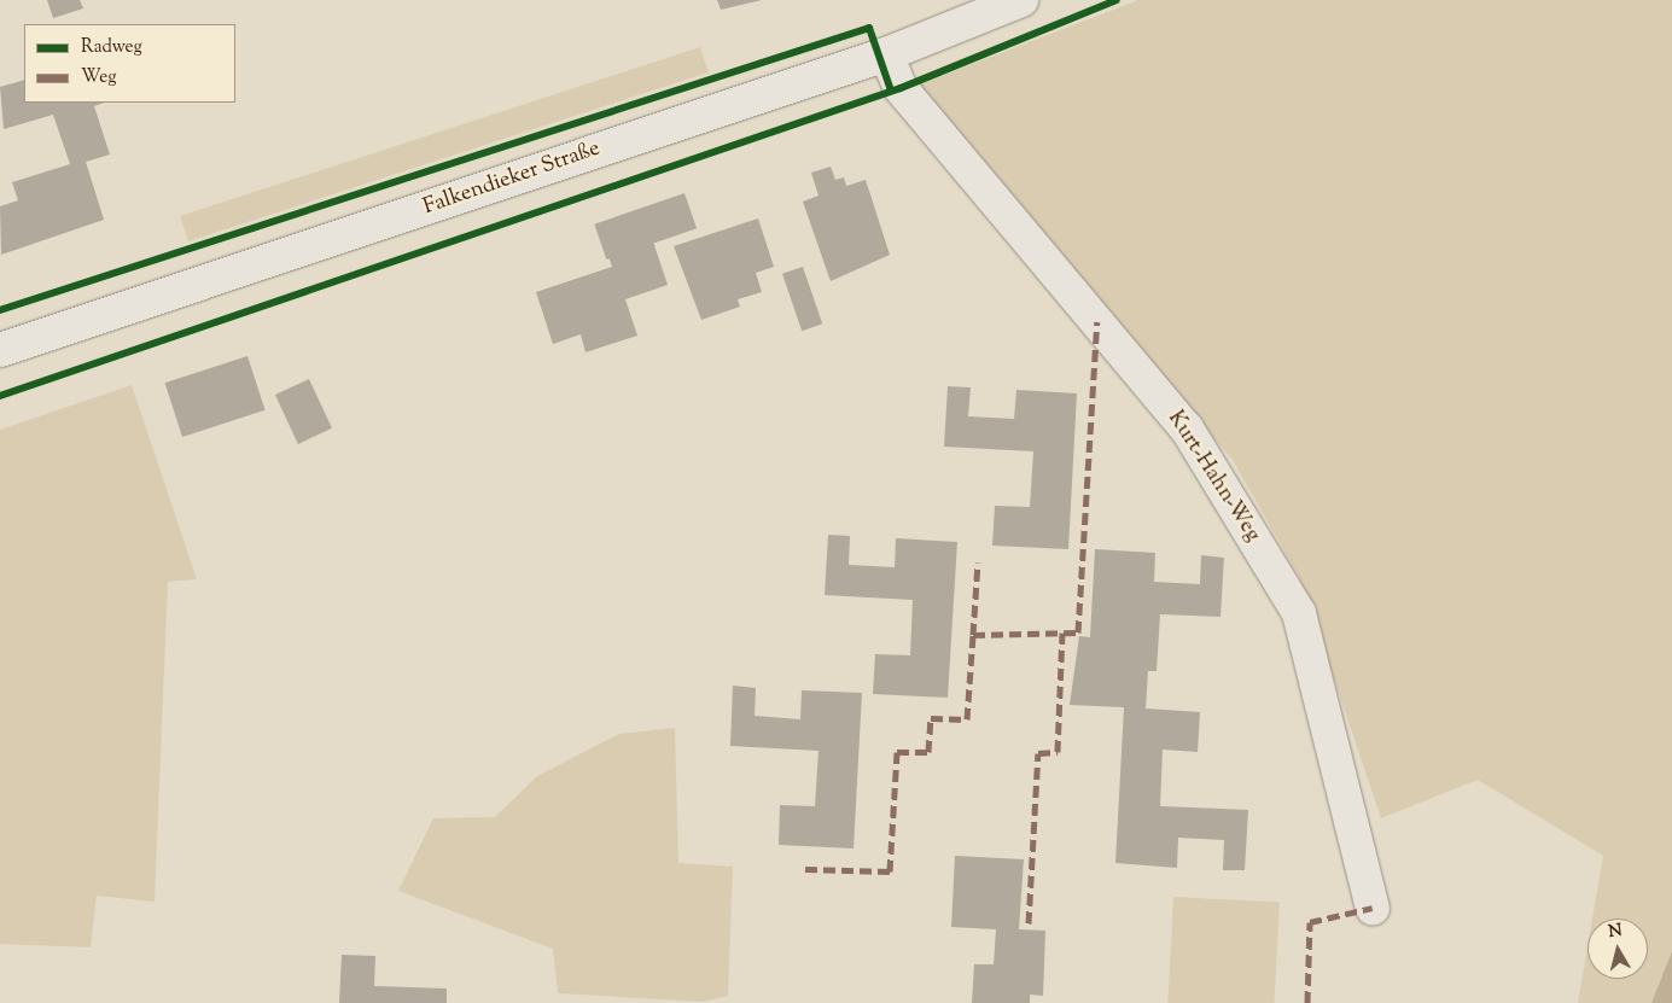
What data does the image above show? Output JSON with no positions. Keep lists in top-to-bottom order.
{
  "streets": {
    "street": ["Falkendieker Straße", "Kurt-Hahn-Weg"]
  },
  "crossings": [
    ["Falkendieker Straße", "Kurt-Hahn-Weg"]
  ],
  "legend": ["Radweg", "Weg"],
  "north": "top"
}
